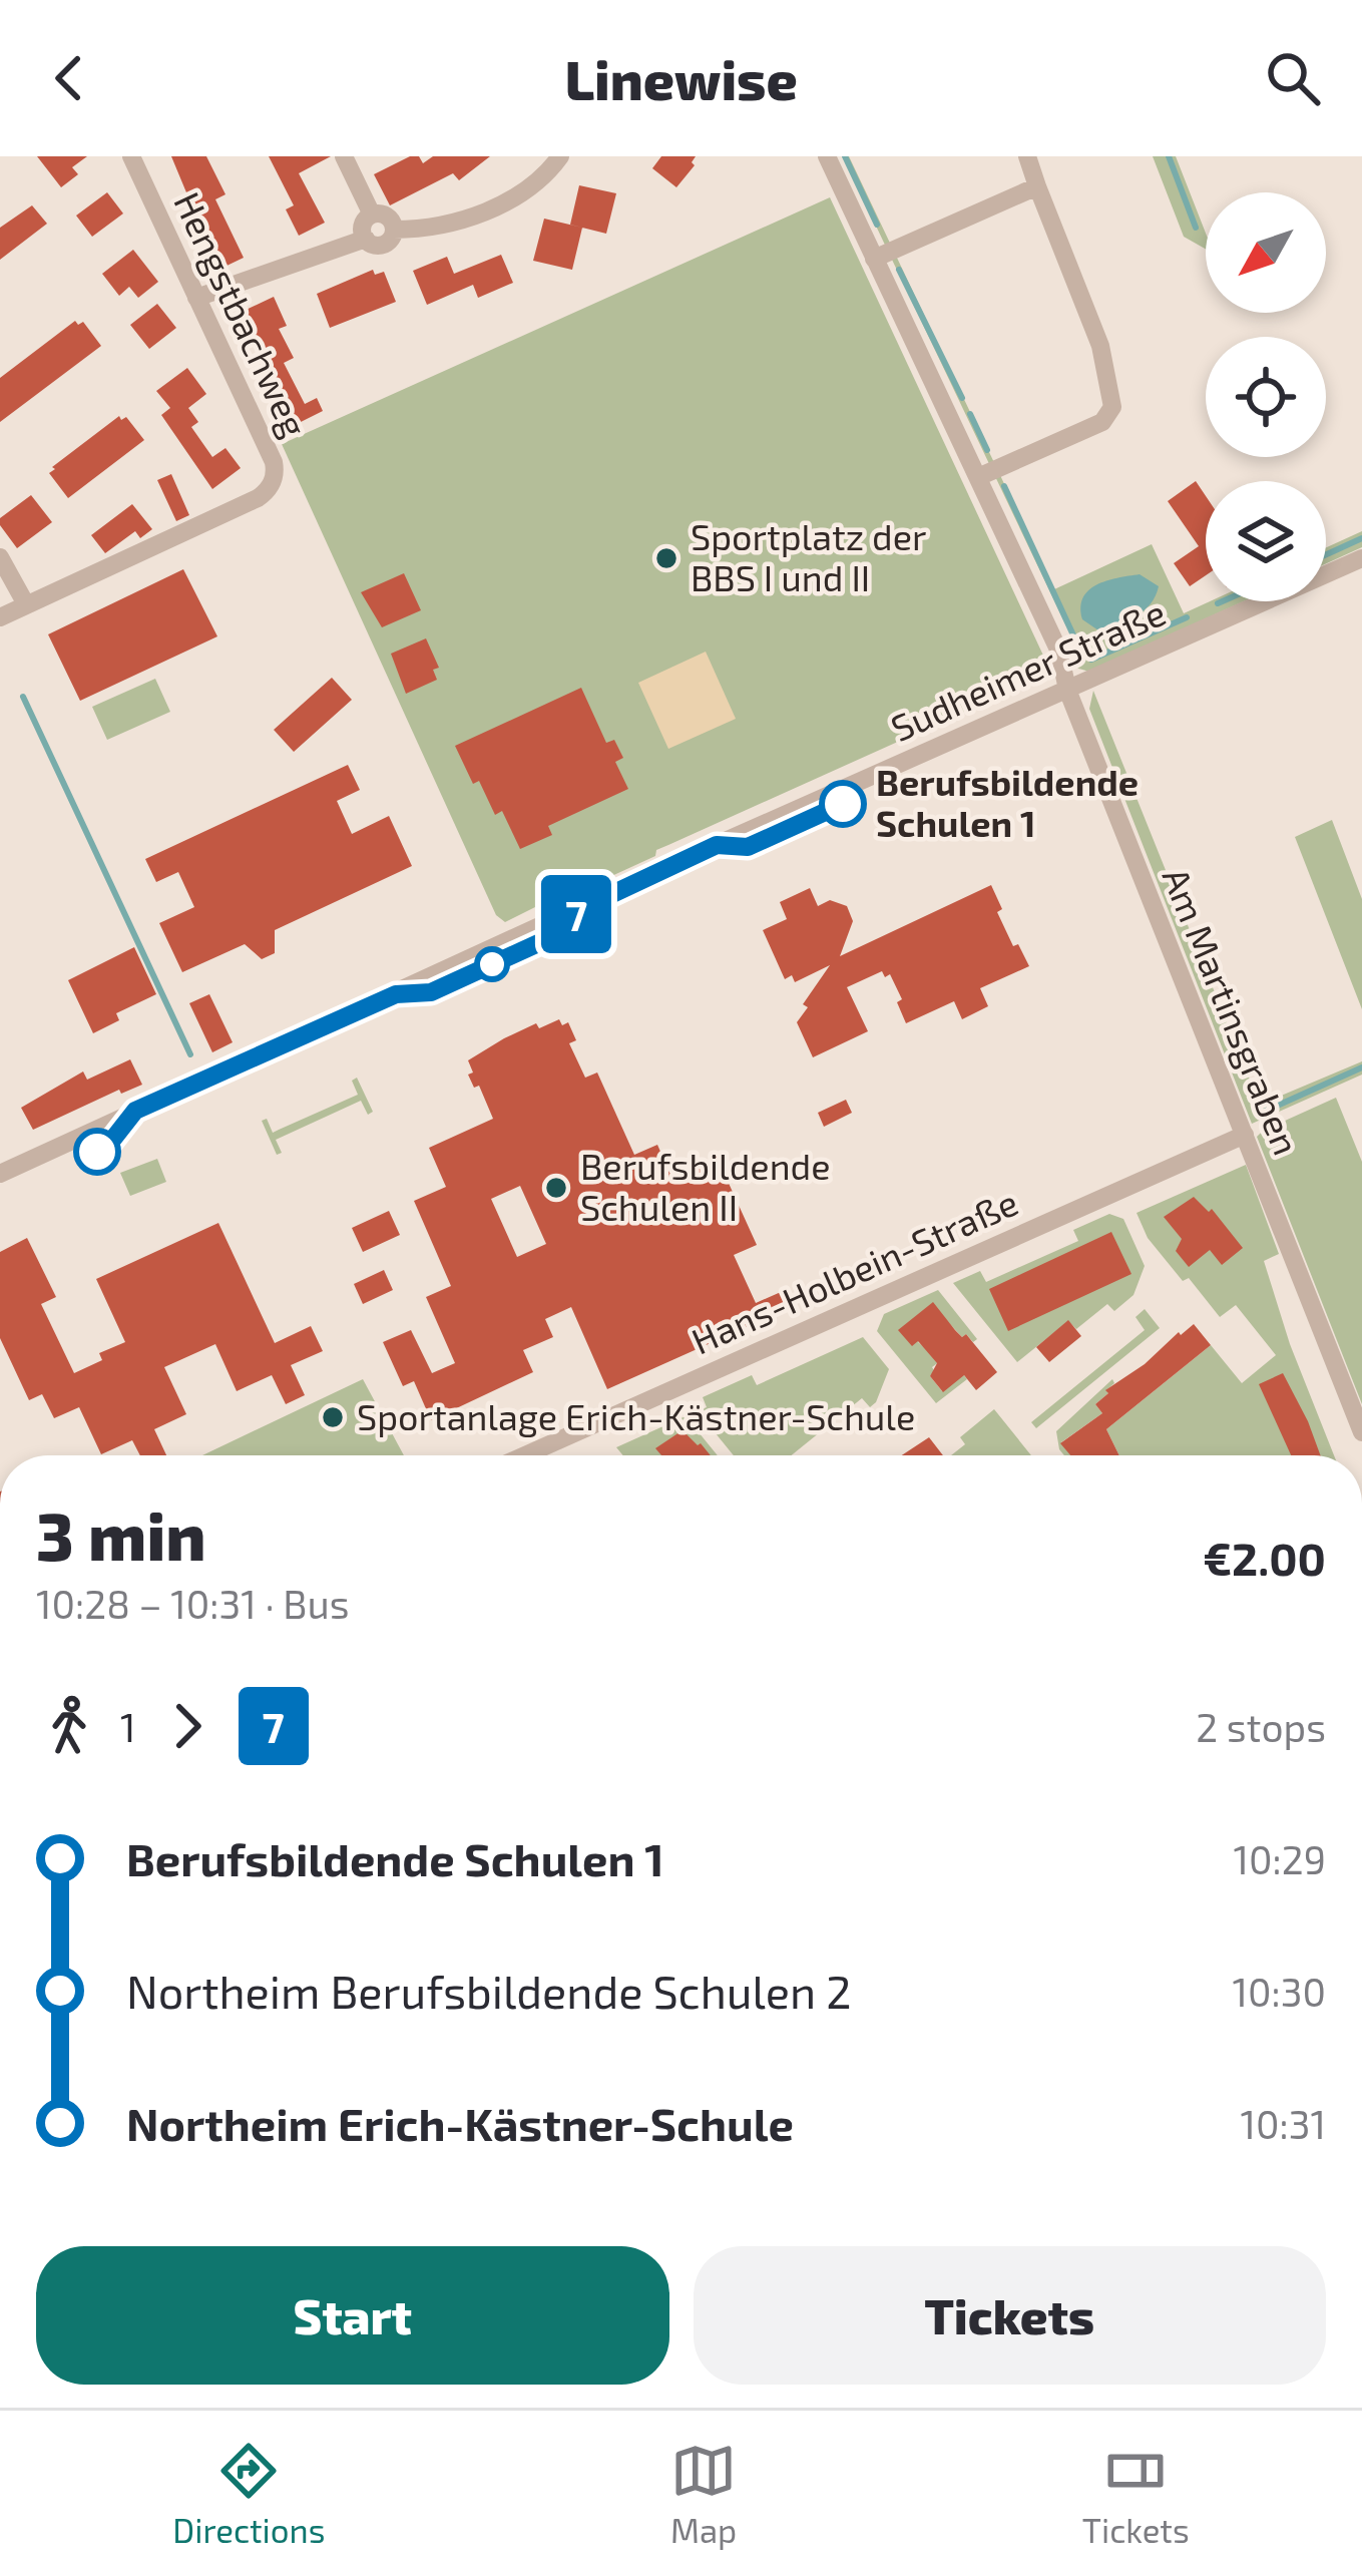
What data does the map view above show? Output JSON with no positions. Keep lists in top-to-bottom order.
{
  "streets": {
    "street": [
      "Hengstbachweg",
      "Sudheimer Straße",
      "Am Martinsgraben",
      "Hans-Holbein-Straße"
    ]
  },
  "crossings": [
    ["Sudheimer Straße", "Am Martinsgraben"],
    ["Am Martinsgraben", "Hans-Holbein-Straße"]
  ],
  "places": [
    "Sportplatz der BBS I und II",
    "Berufsbildende Schulen 1",
    "Berufsbildende Schulen II",
    "Sportanlage Erich-Kästner-Schule"
  ],
  "lines": ["bus line 7"],
  "north": "bottom left",
  "page": {
    "header": "Linewise",
    "on_map": "7",
    "heading": ["3 min", "10:28 – 10:31 · Bus", "€2.00"],
    "legs": ["1", "7", "2 stops"],
    "list": [
      {
        "name": "Berufsbildende Schulen 1",
        "value": "10:29"
      },
      {
        "name": "Northeim Berufsbildende Schulen 2",
        "value": "10:30"
      },
      {
        "name": "Northeim Erich-Kästner-Schule",
        "value": "10:31"
      }
    ],
    "buttons": ["Start", "Tickets"],
    "tabs": ["Directions", "Map", "Tickets"]
  }
}
